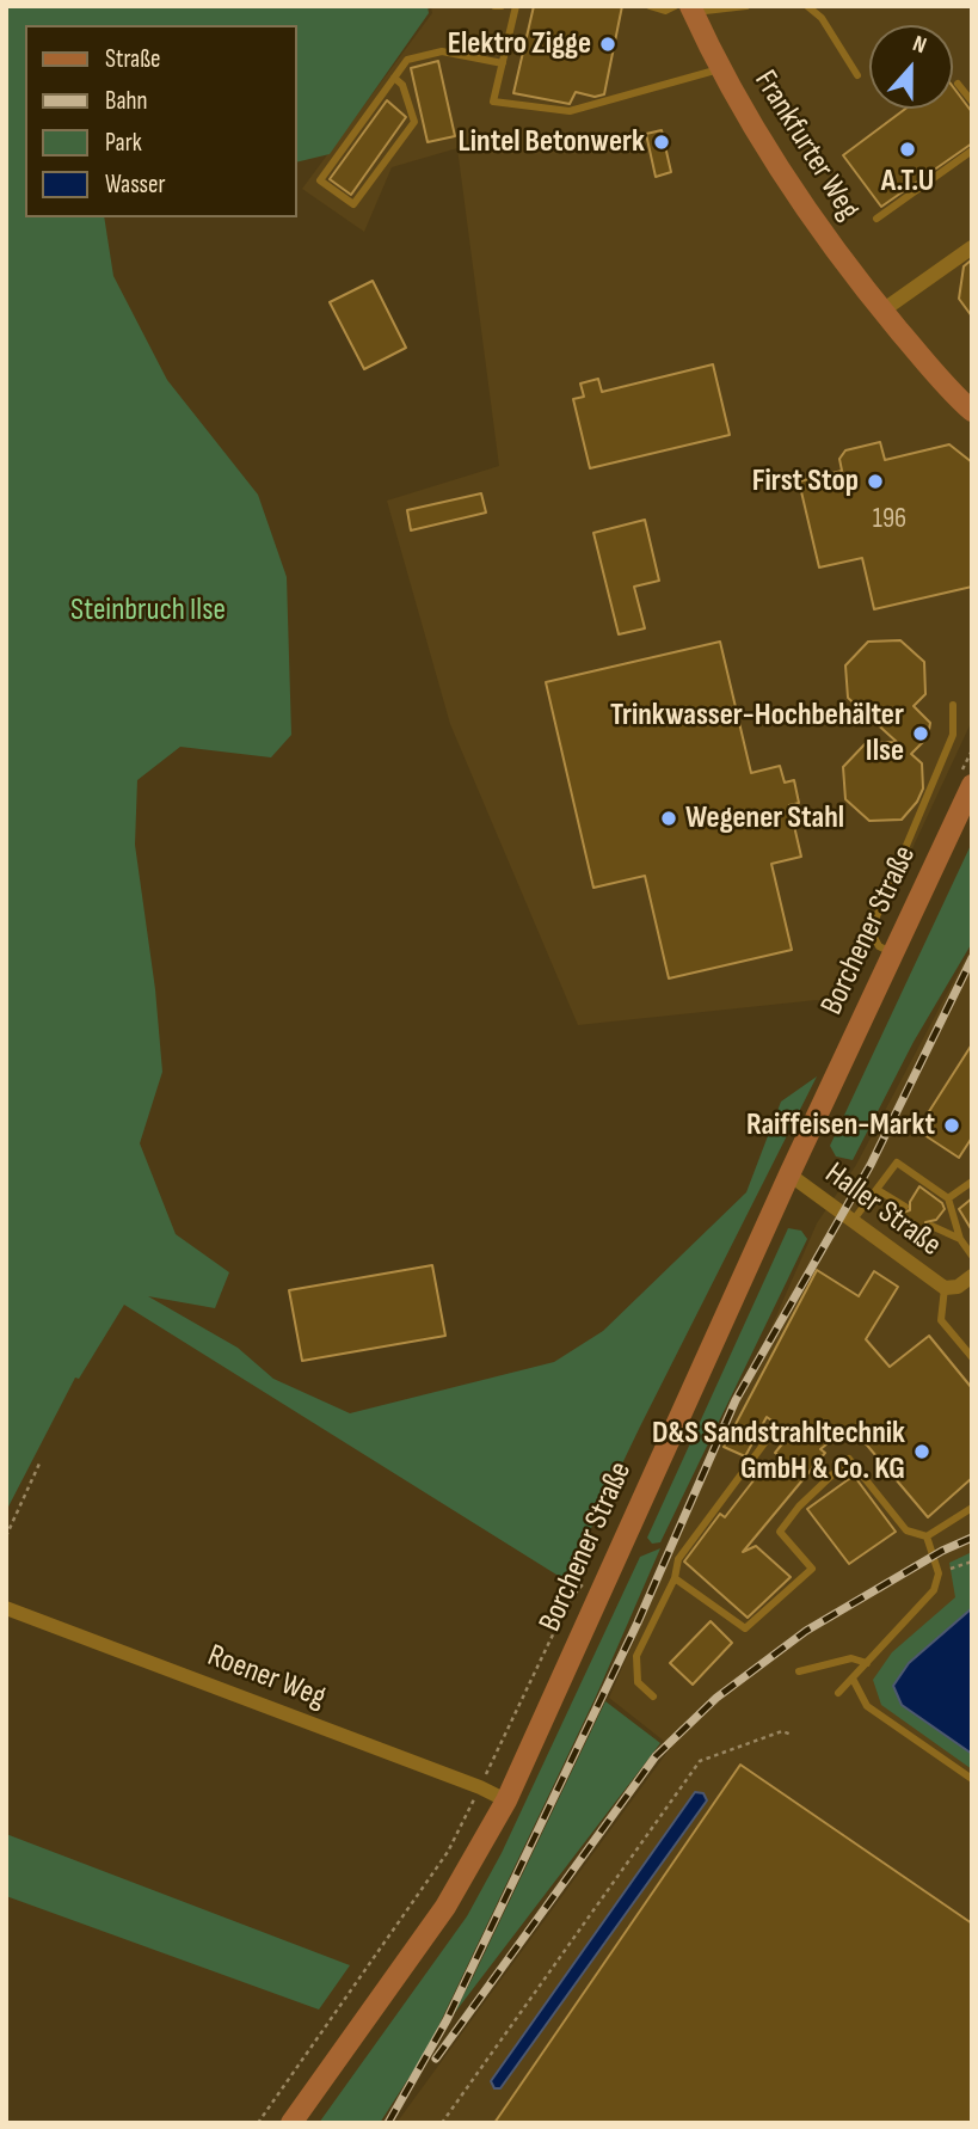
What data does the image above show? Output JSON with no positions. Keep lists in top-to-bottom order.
{
  "streets": {
    "main road": ["Frankfurter Weg", "Borchener Straße"],
    "street": ["Haller Straße", "Roener Weg"]
  },
  "crossings": [
    ["Borchener Straße", "Haller Straße"],
    ["Borchener Straße", "Roener Weg"]
  ],
  "parks": ["Steinbruch Ilse"],
  "places": [
    "Elektro Zigge",
    "Lintel Betonwerk",
    "A.T.U",
    "First Stop",
    "Trinkwasser-Hochbehälter Ilse",
    "Wegener Stahl",
    "Raiffeisen-Markt",
    "D&S Sandstrahltechnik GmbH & Co. KG"
  ],
  "house_numbers": ["196"],
  "legend": [
    "Straße",
    "Bahn",
    "Park",
    "Wasser"
  ],
  "north": "top"
}
